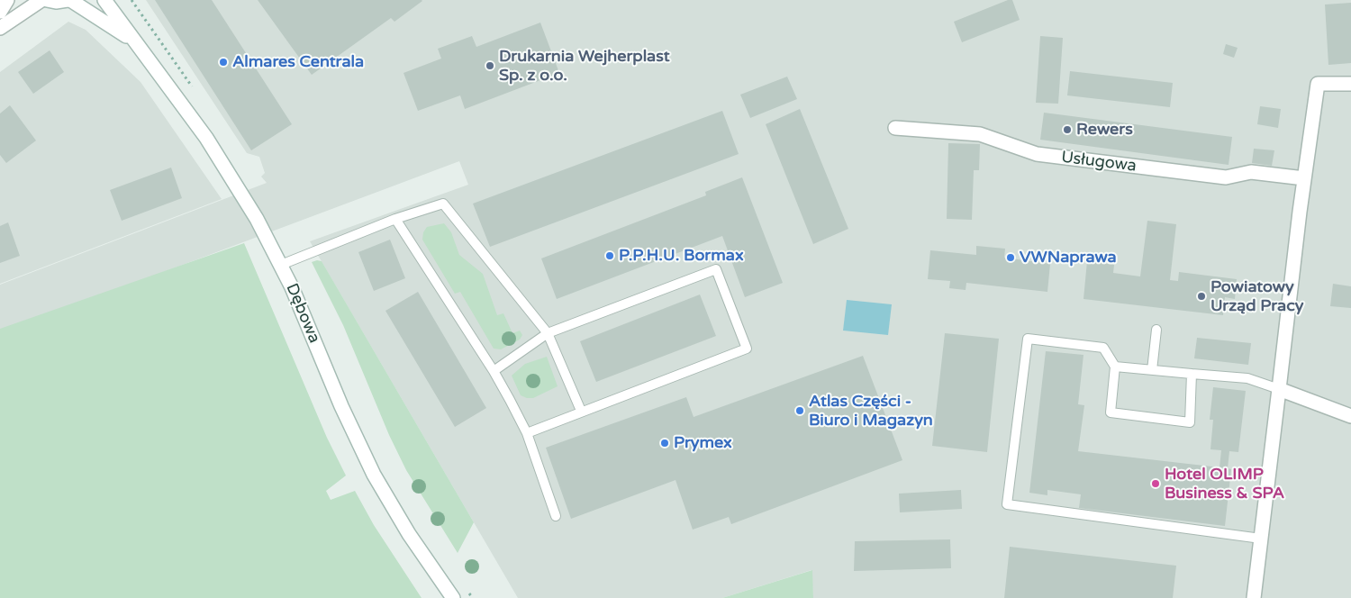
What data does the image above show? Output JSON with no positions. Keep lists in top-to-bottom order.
{
  "streets": {
    "street": ["Usługowa", "Dębowa"]
  },
  "places": [
    "Almares Centrala",
    "Drukarnia Wejherplast Sp. z o.o.",
    "Rewers",
    "P.P.H.U. Bormax",
    "VWNaprawa",
    "Powiatowy Urząd Pracy",
    "Atlas Części - Biuro i Magazyn",
    "Prymex",
    "Hotel OLIMP Business & SPA"
  ]
}
